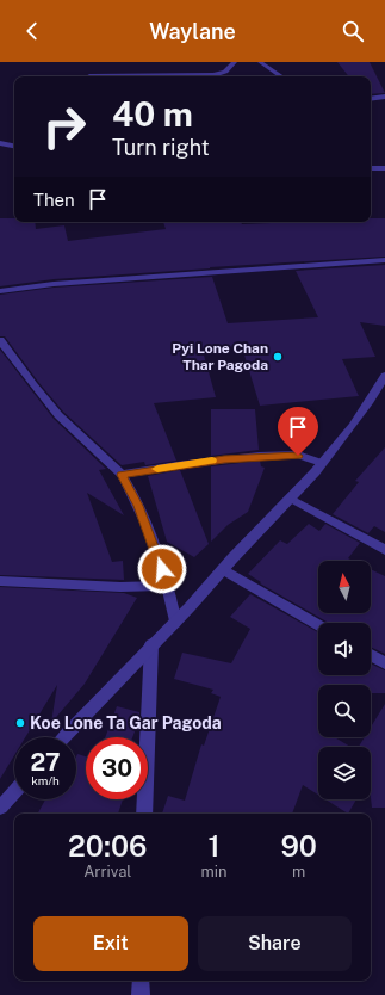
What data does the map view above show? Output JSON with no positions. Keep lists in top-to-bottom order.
{
  "places": ["Pyi Lone Chan Thar Pagoda", "Koe Lone Ta Gar Pagoda"],
  "north": "top",
  "page": {
    "header": "Waylane",
    "turn": ["40 m", "Turn right"],
    "then": "Then",
    "speed": "27 km/h",
    "limit": "30",
    "eta": [
      "20:06",
      "Arrival",
      "1",
      "min",
      "90",
      "m"
    ],
    "buttons": ["Exit", "Share"]
  }
}
